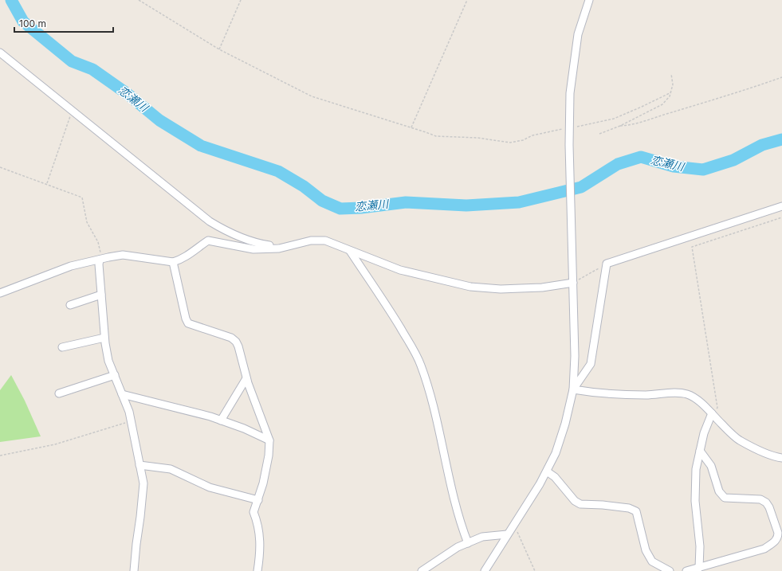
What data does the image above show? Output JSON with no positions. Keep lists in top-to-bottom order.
{
  "water": ["恋瀬川"],
  "scale_bar": "100 m"
}
